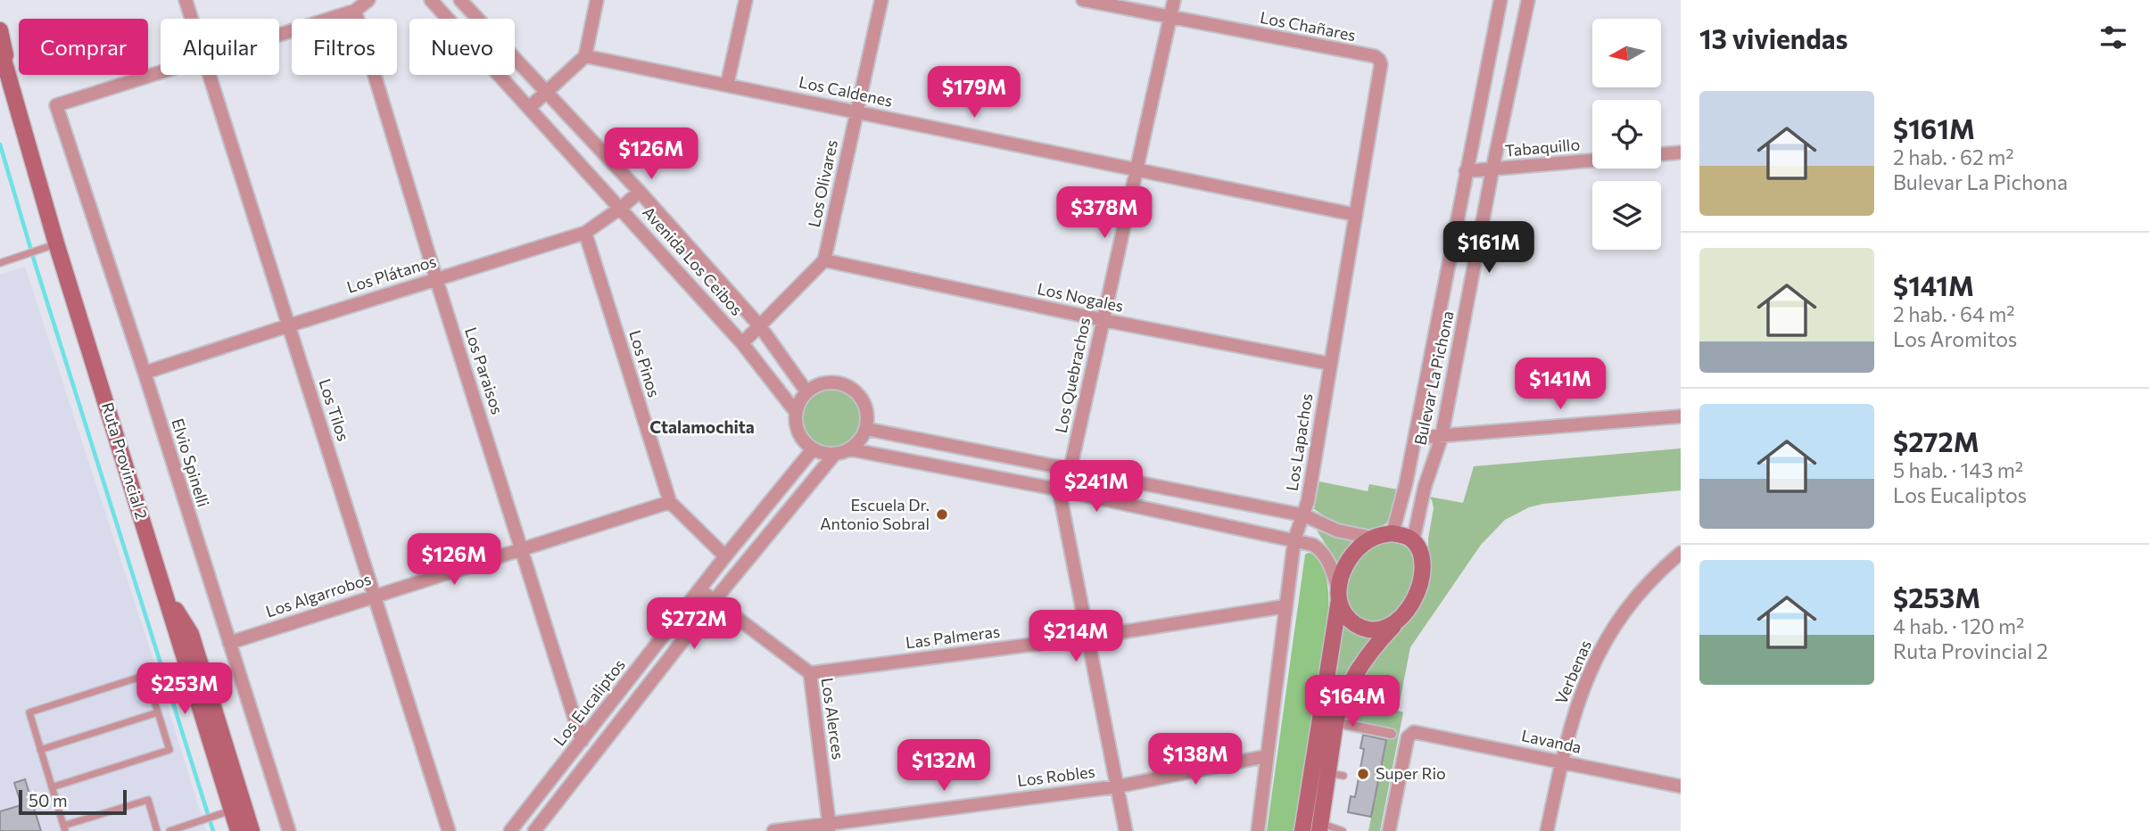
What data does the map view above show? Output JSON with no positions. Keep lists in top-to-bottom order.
{
  "streets": {
    "main road": ["Ruta Provincial 2"],
    "street": [
      "Los Chañares",
      "Los Caldenes",
      "Tabaquillo",
      "Los Olivares",
      "Avenida Los Ceibos",
      "Los Plátanos",
      "Los Nogales",
      "Los Pinos",
      "Los Paraisos",
      "Los Quebrachos",
      "Bulevar La Pichona",
      "Los Tilos",
      "Los Lapachos",
      "Elvio Spinelli",
      "Los Algarrobos",
      "Las Palmeras",
      "Verbenas",
      "Los Eucaliptos",
      "Los Alerces",
      "Lavanda",
      "Los Robles"
    ]
  },
  "crossings": [
    ["Los Chañares", "Los Quebrachos"],
    ["Los Chañares", "Los Lapachos"],
    ["Los Caldenes", "Los Olivares"],
    ["Los Caldenes", "Los Quebrachos"],
    ["Los Caldenes", "Los Lapachos"],
    ["Tabaquillo", "Bulevar La Pichona"],
    ["Los Olivares", "Los Nogales"],
    ["Avenida Los Ceibos", "Los Plátanos"],
    ["Avenida Los Ceibos", "Los Eucaliptos"],
    ["Los Plátanos", "Los Pinos"],
    ["Los Plátanos", "Los Paraisos"],
    ["Los Plátanos", "Los Tilos"],
    ["Los Plátanos", "Elvio Spinelli"],
    ["Los Nogales", "Los Quebrachos"],
    ["Los Nogales", "Los Lapachos"],
    ["Los Pinos", "Los Algarrobos"],
    ["Los Pinos", "Los Eucaliptos"],
    ["Los Paraisos", "Los Algarrobos"],
    ["Los Paraisos", "Los Eucaliptos"],
    ["Los Tilos", "Los Algarrobos"],
    ["Los Lapachos", "Las Palmeras"],
    ["Los Lapachos", "Los Robles"],
    ["Elvio Spinelli", "Los Algarrobos"],
    ["Las Palmeras", "Los Alerces"],
    ["Verbenas", "Lavanda"],
    ["Los Eucaliptos", "Los Alerces"],
    ["Los Alerces", "Los Robles"]
  ],
  "districts": ["Ctalamochita"],
  "places": ["Escuela Dr. Antonio Sobral", "Super Rio"],
  "scale_bar": "50 m",
  "north": "left",
  "page": {
    "heading": "13 viviendas",
    "chip": [
      "Comprar",
      "Alquilar",
      "Filtros",
      "Nuevo"
    ],
    "price": [
      "$179M",
      "$126M",
      "$378M",
      "$161M",
      "$141M",
      "$241M",
      "$126M",
      "$272M",
      "$214M",
      "$253M",
      "$164M",
      "$138M",
      "$132M"
    ],
    "list": [
      {
        "name": "$161M",
        "note": "2 hab. · 62 m² · Bulevar La Pichona"
      },
      {
        "name": "$141M",
        "note": "2 hab. · 64 m² · Los Aromitos"
      },
      {
        "name": "$272M",
        "note": "5 hab. · 143 m² · Los Eucaliptos"
      },
      {
        "name": "$253M",
        "note": "4 hab. · 120 m² · Ruta Provincial 2"
      }
    ],
    "scale": "50 m"
  }
}
